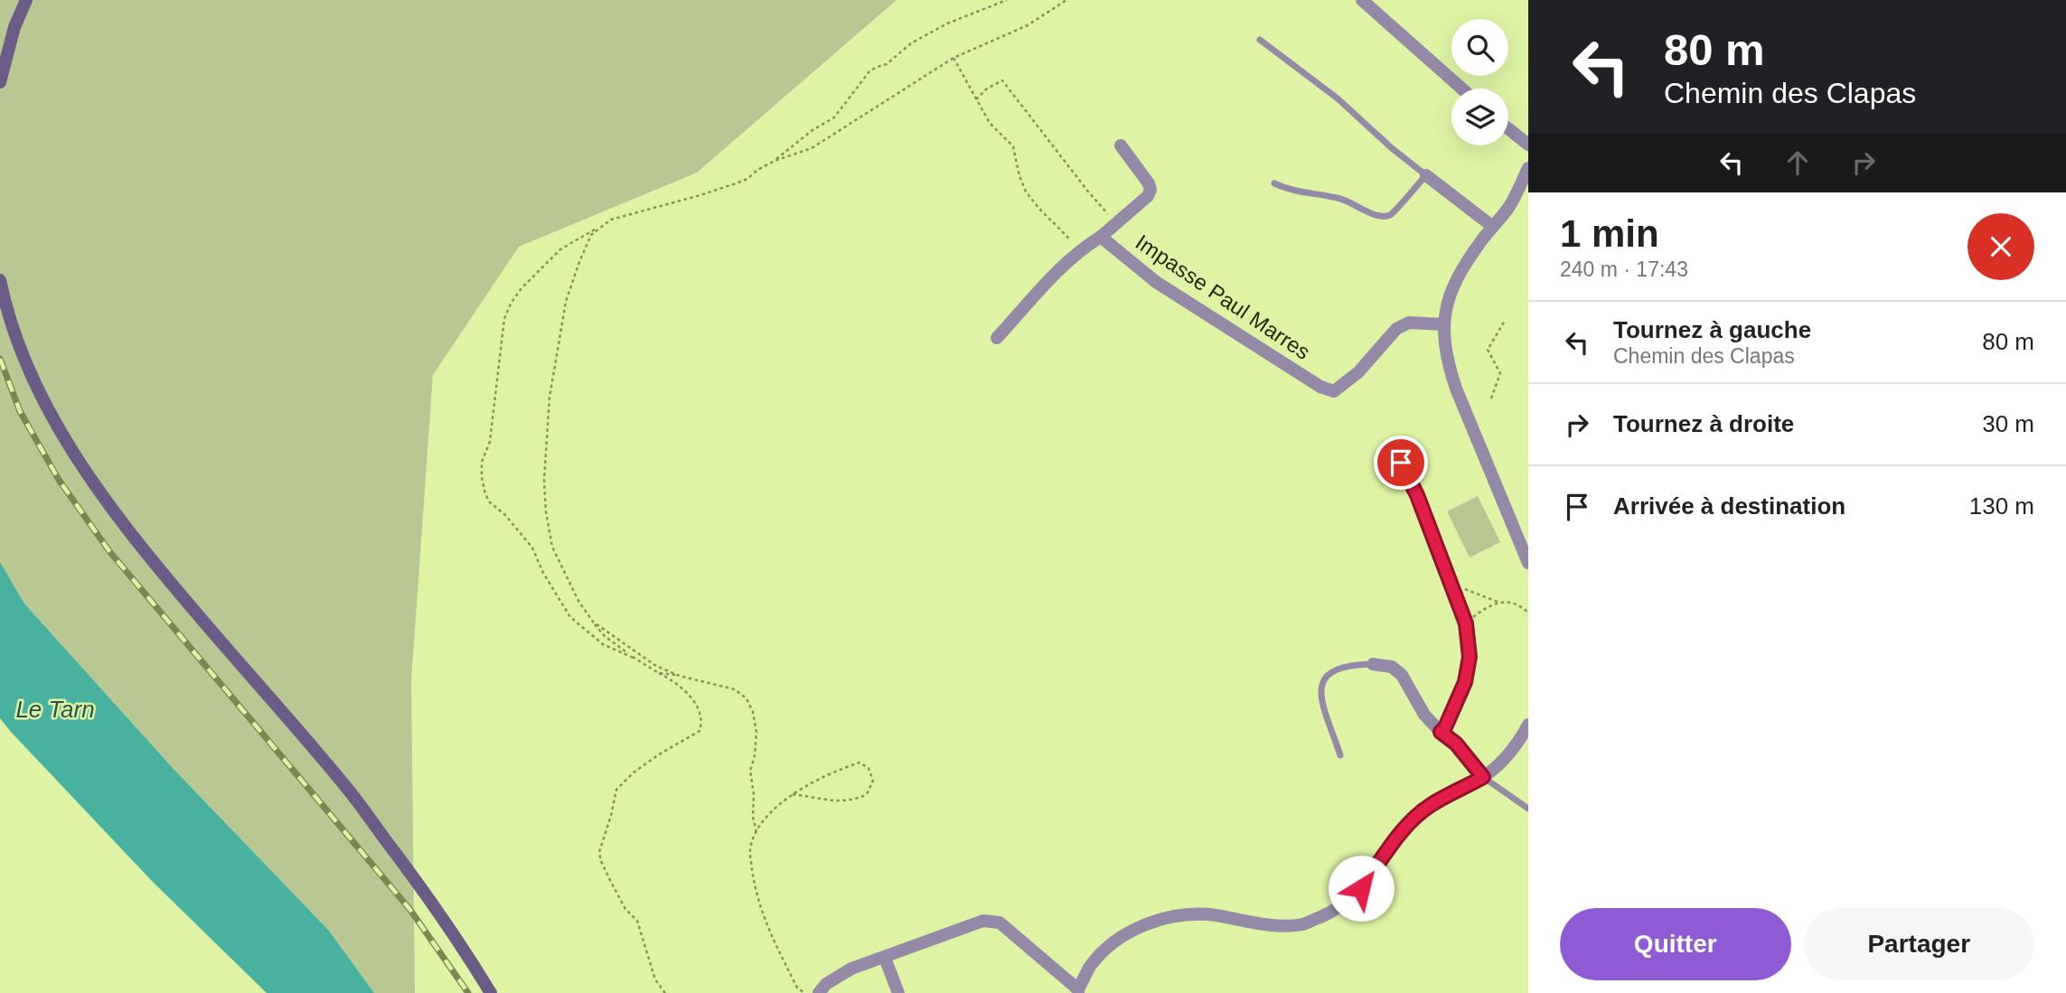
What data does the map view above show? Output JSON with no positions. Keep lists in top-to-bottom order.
{
  "streets": {
    "street": ["Impasse Paul Marres"]
  },
  "water": ["Le Tarn"],
  "page": {
    "turn": ["80 m", "Chemin des Clapas"],
    "heading": ["1 min", "240 m · 17:43"],
    "list": [
      {
        "name": "Tournez à gauche",
        "note": "Chemin des Clapas",
        "value": "80 m"
      },
      {
        "name": "Tournez à droite",
        "value": "30 m"
      },
      {
        "name": "Arrivée à destination",
        "value": "130 m"
      }
    ],
    "buttons": ["Quitter", "Partager"]
  }
}
